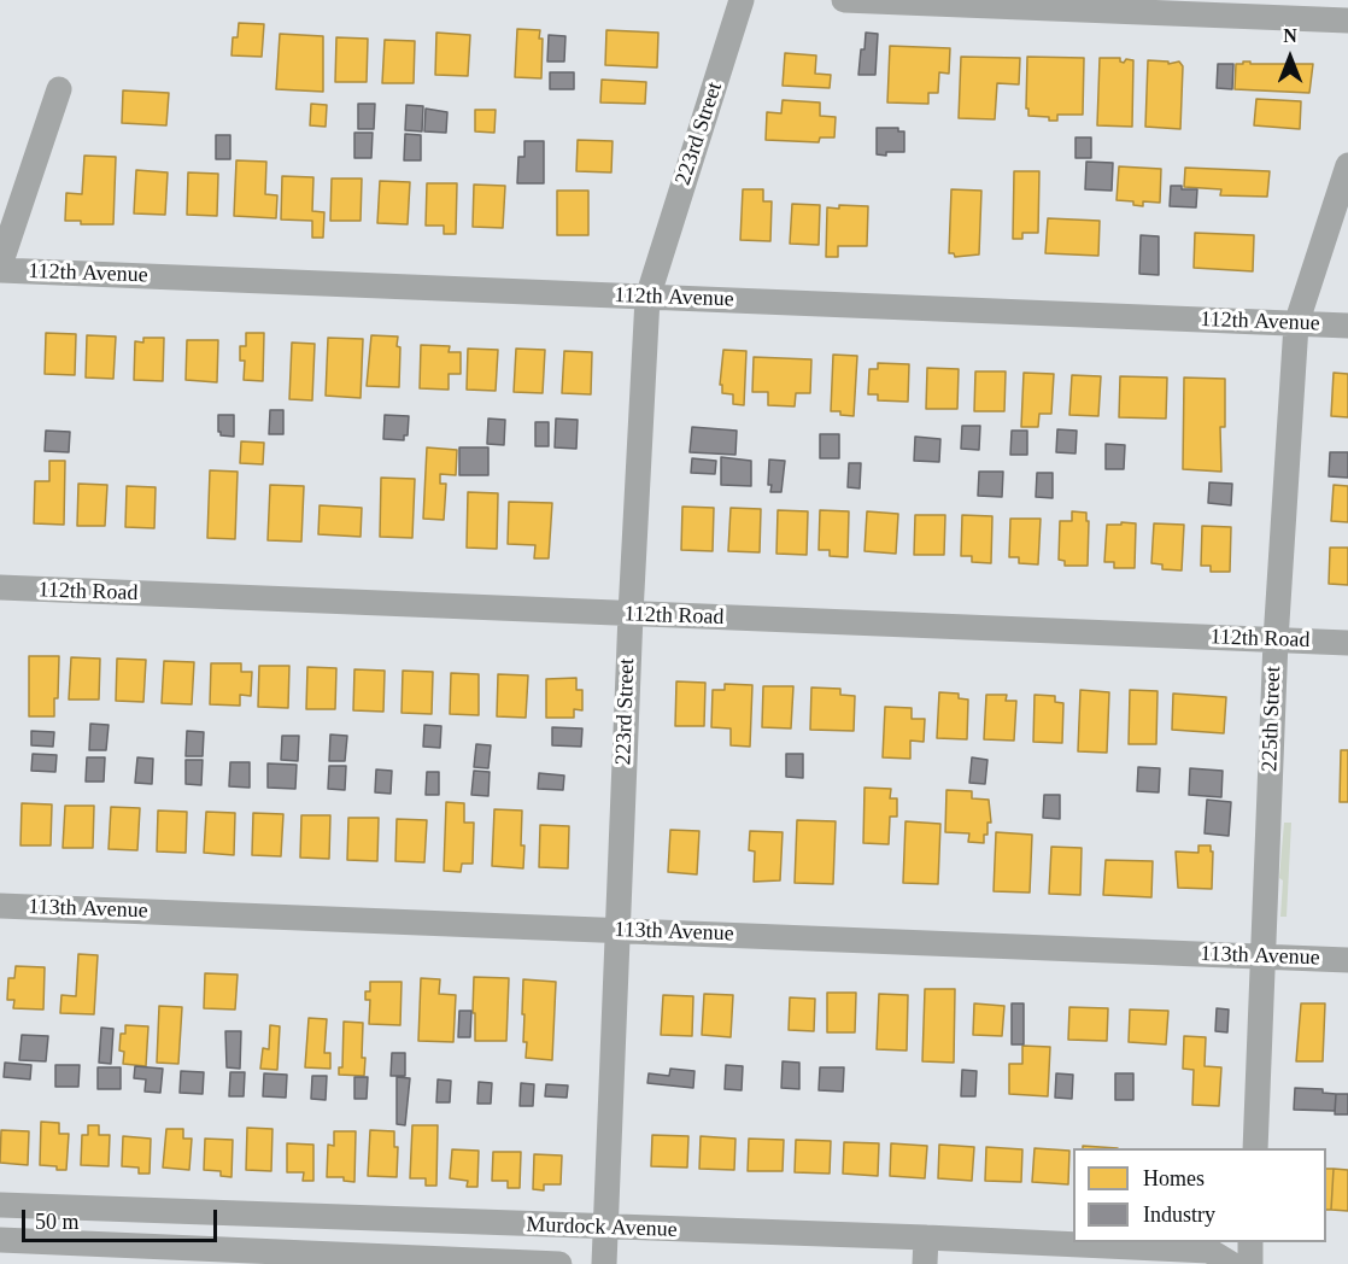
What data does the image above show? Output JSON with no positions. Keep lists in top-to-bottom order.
{
  "streets": {
    "street": [
      "223rd Street",
      "112th Avenue",
      "112th Road",
      "225th Street",
      "113th Avenue",
      "Murdock Avenue"
    ]
  },
  "crossings": [
    ["223rd Street", "112th Avenue"],
    ["223rd Street", "112th Road"],
    ["223rd Street", "113th Avenue"],
    ["223rd Street", "Murdock Avenue"],
    ["112th Avenue", "225th Street"],
    ["112th Road", "225th Street"],
    ["225th Street", "113th Avenue"]
  ],
  "legend": ["Homes", "Industry"],
  "scale_bar": "50 m",
  "north": "top"
}
